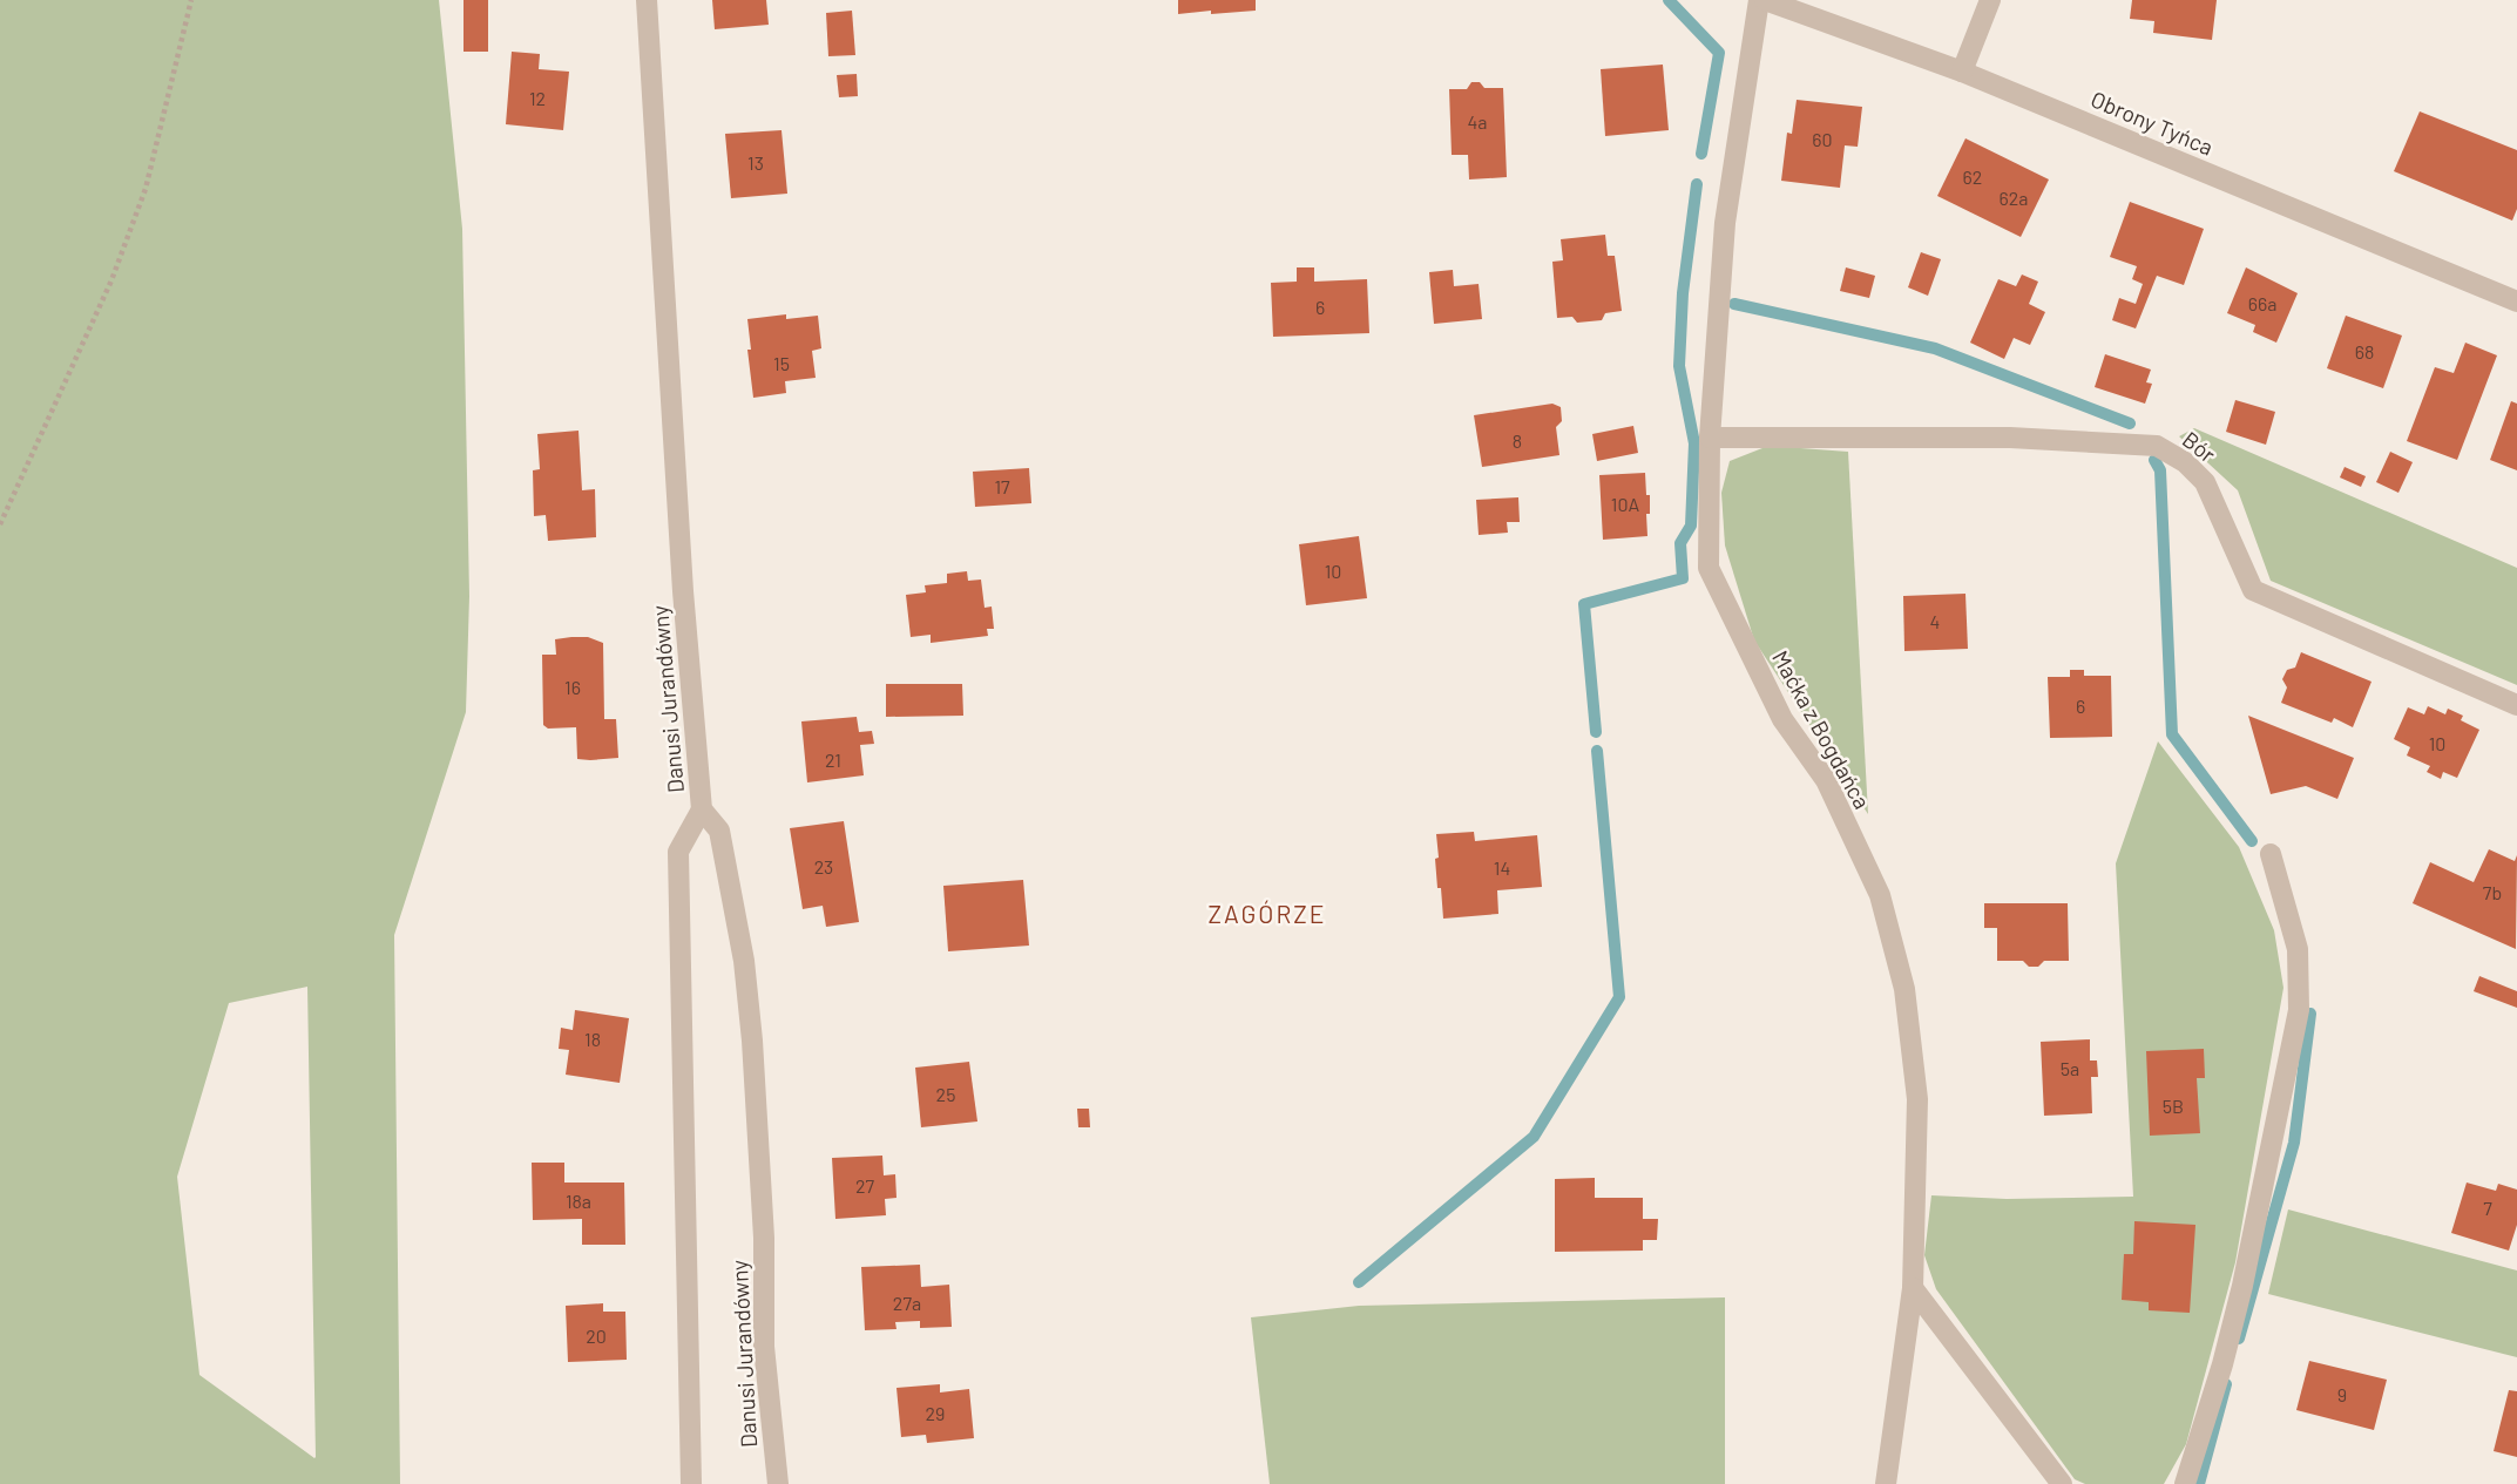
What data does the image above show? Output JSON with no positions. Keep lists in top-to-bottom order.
{
  "streets": {
    "street": [
      "Obrony Tyńca",
      "Bór",
      "Danusi Jurandówny",
      "Maćka z Bogdańca"
    ]
  },
  "crossings": [
    ["Obrony Tyńca", "Maćka z Bogdańca"],
    ["Bór", "Maćka z Bogdańca"]
  ],
  "districts": ["ZAGÓRZE"],
  "house_numbers": [
    "12",
    "4a",
    "60",
    "13",
    "62",
    "62a",
    "66a",
    "6",
    "68",
    "15",
    "8",
    "17",
    "10A",
    "10",
    "4",
    "16",
    "6",
    "10",
    "21",
    "23",
    "14",
    "7b",
    "18",
    "5a",
    "25",
    "5B",
    "27",
    "18a",
    "7",
    "27a",
    "20",
    "9",
    "29"
  ]
}
